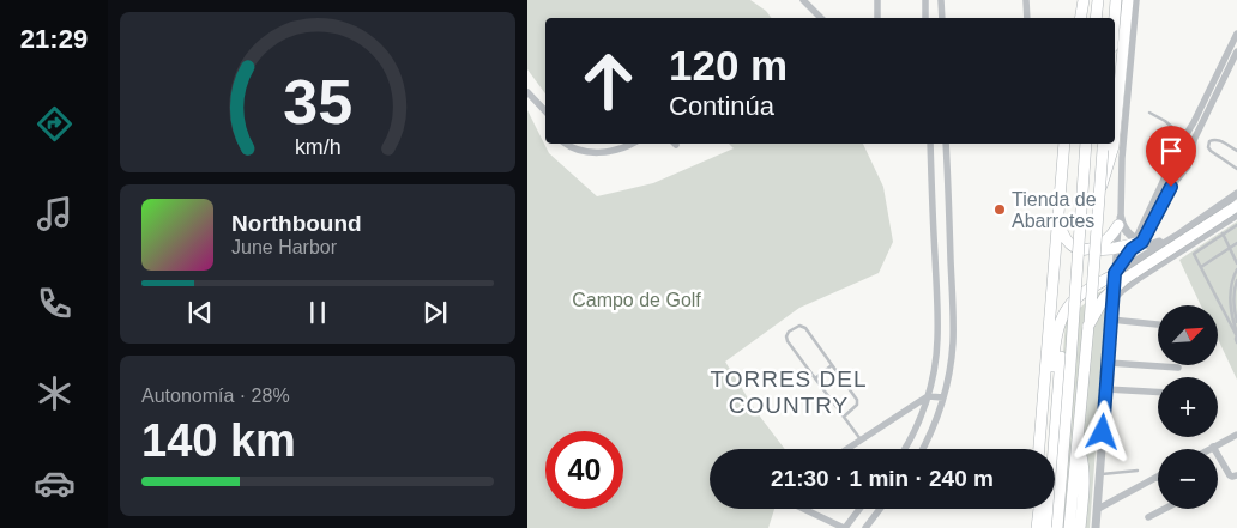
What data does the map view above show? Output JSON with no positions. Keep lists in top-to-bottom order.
{
  "districts": ["TORRES DEL COUNTRY"],
  "parks": ["Campo de Golf"],
  "places": ["Tienda de Abarrotes"],
  "north": "top right",
  "page": {
    "tabs": "21:29",
    "turn": ["120 m", "Continúa"],
    "song": ["Northbound", "June Harbor"],
    "map_buttons": ["+", "−"],
    "tile": ["Autonomía · 28%", "140 km"],
    "limit": "40",
    "trip": "21:30 · 1 min · 240 m",
    "gauge": ["35", "km/h"]
  }
}
